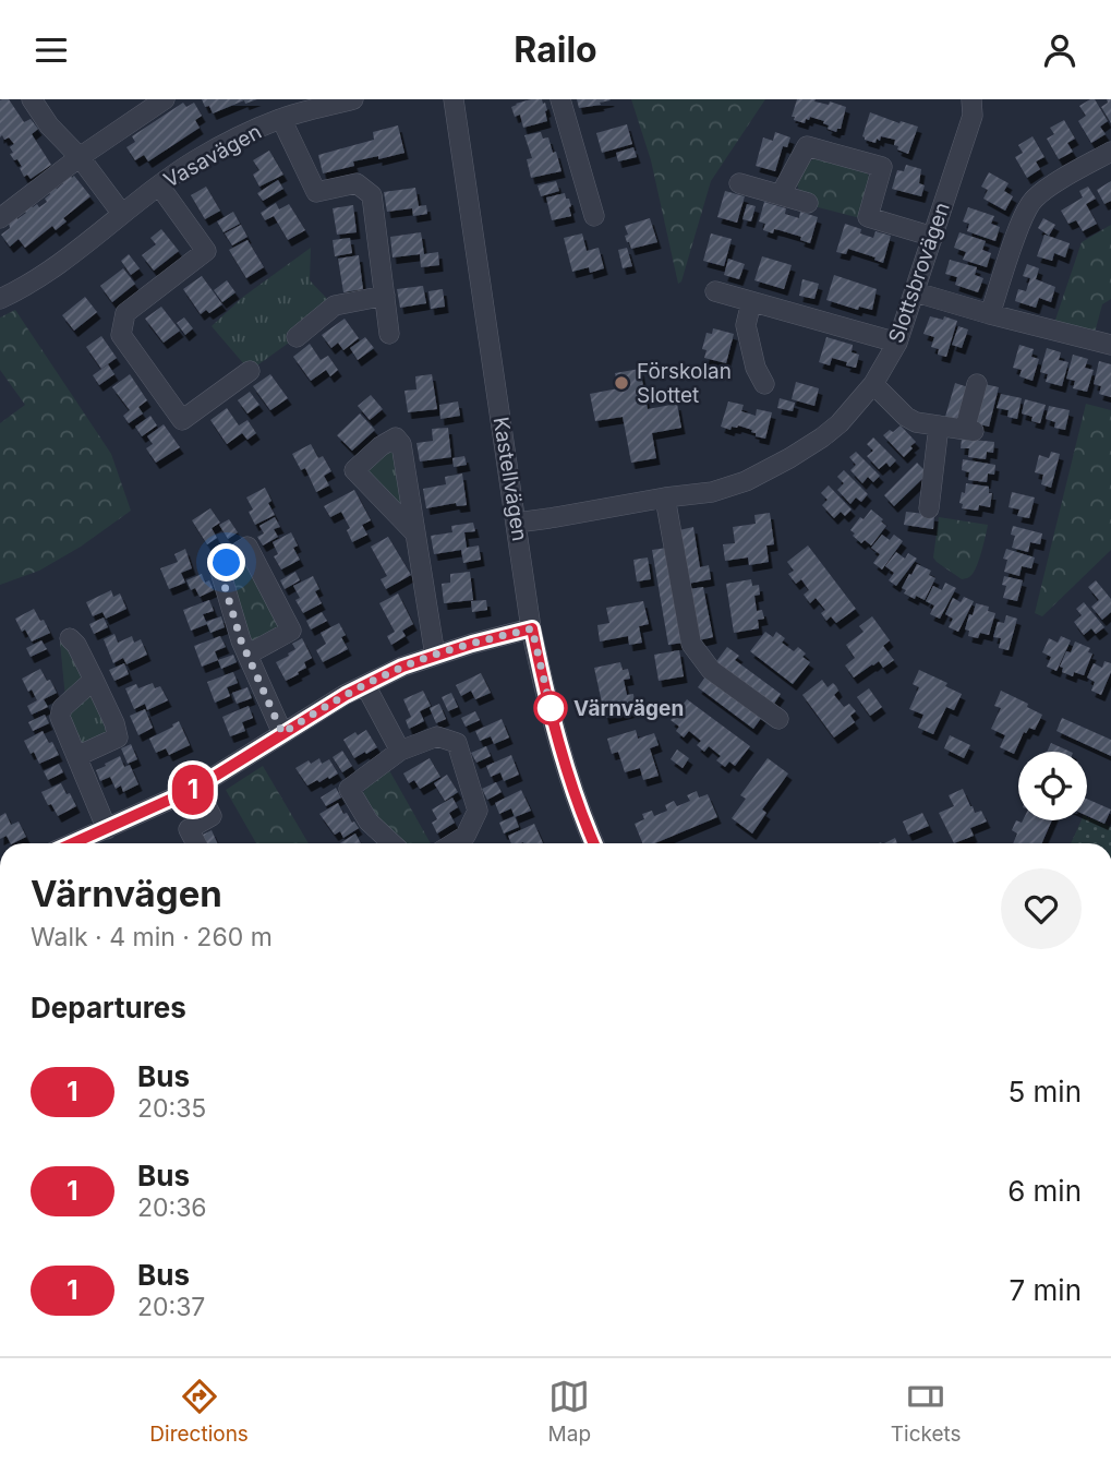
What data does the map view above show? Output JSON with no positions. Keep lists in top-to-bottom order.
{
  "streets": {
    "street": ["Vasavägen", "Slottsbrovägen", "Kastellvägen"]
  },
  "crossings": [
    ["Slottsbrovägen", "Kastellvägen"]
  ],
  "places": ["Förskolan Slottet", "Värnvägen"],
  "lines": ["bus line 1"],
  "page": {
    "header": "Railo",
    "on_map": "1",
    "heading": [
      ["Värnvägen", "Walk · 4 min · 260 m"],
      "Departures"
    ],
    "list": [
      {
        "mark": "1",
        "name": "Bus",
        "note": "20:35",
        "value": "5 min"
      },
      {
        "mark": "1",
        "name": "Bus",
        "note": "20:36",
        "value": "6 min"
      },
      {
        "mark": "1",
        "name": "Bus",
        "note": "20:37",
        "value": "7 min"
      }
    ],
    "tabs": ["Directions", "Map", "Tickets"]
  }
}
